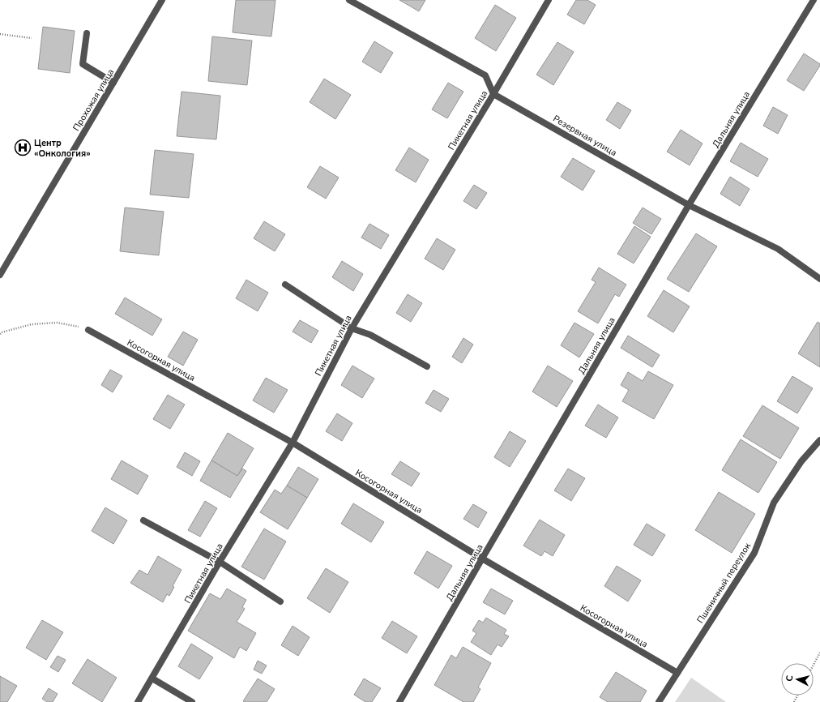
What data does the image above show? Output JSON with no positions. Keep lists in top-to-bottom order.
{
  "streets": {
    "street": [
      "Прохожая улица",
      "Дальняя улица",
      "Пикетная улица",
      "Резервная улица",
      "Косогорная улица",
      "Пшеничный переулок"
    ]
  },
  "crossings": [
    ["Дальняя улица", "Резервная улица"],
    ["Дальняя улица", "Косогорная улица"],
    ["Пикетная улица", "Резервная улица"],
    ["Пикетная улица", "Косогорная улица"],
    ["Косогорная улица", "Пшеничный переулок"]
  ],
  "places": {
    "hospital": ["Центр «Онкология»"]
  },
  "north": "left"
}
